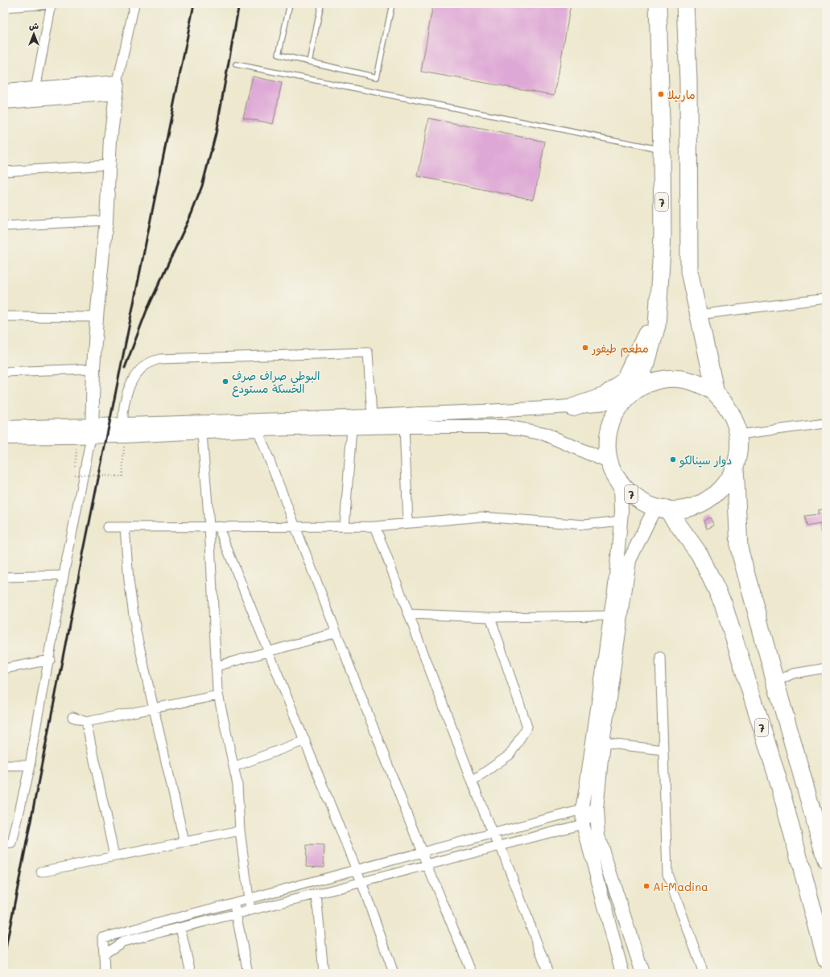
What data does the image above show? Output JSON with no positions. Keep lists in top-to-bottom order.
{
  "streets": {
    "highway": ["7"]
  },
  "places": [
    "ماربيلا",
    "مطعم طيفور",
    "البوطي صراف صرف الحسكة مستودع",
    "دوار سينالكو",
    "Al-Madina"
  ],
  "north": "top"
}
